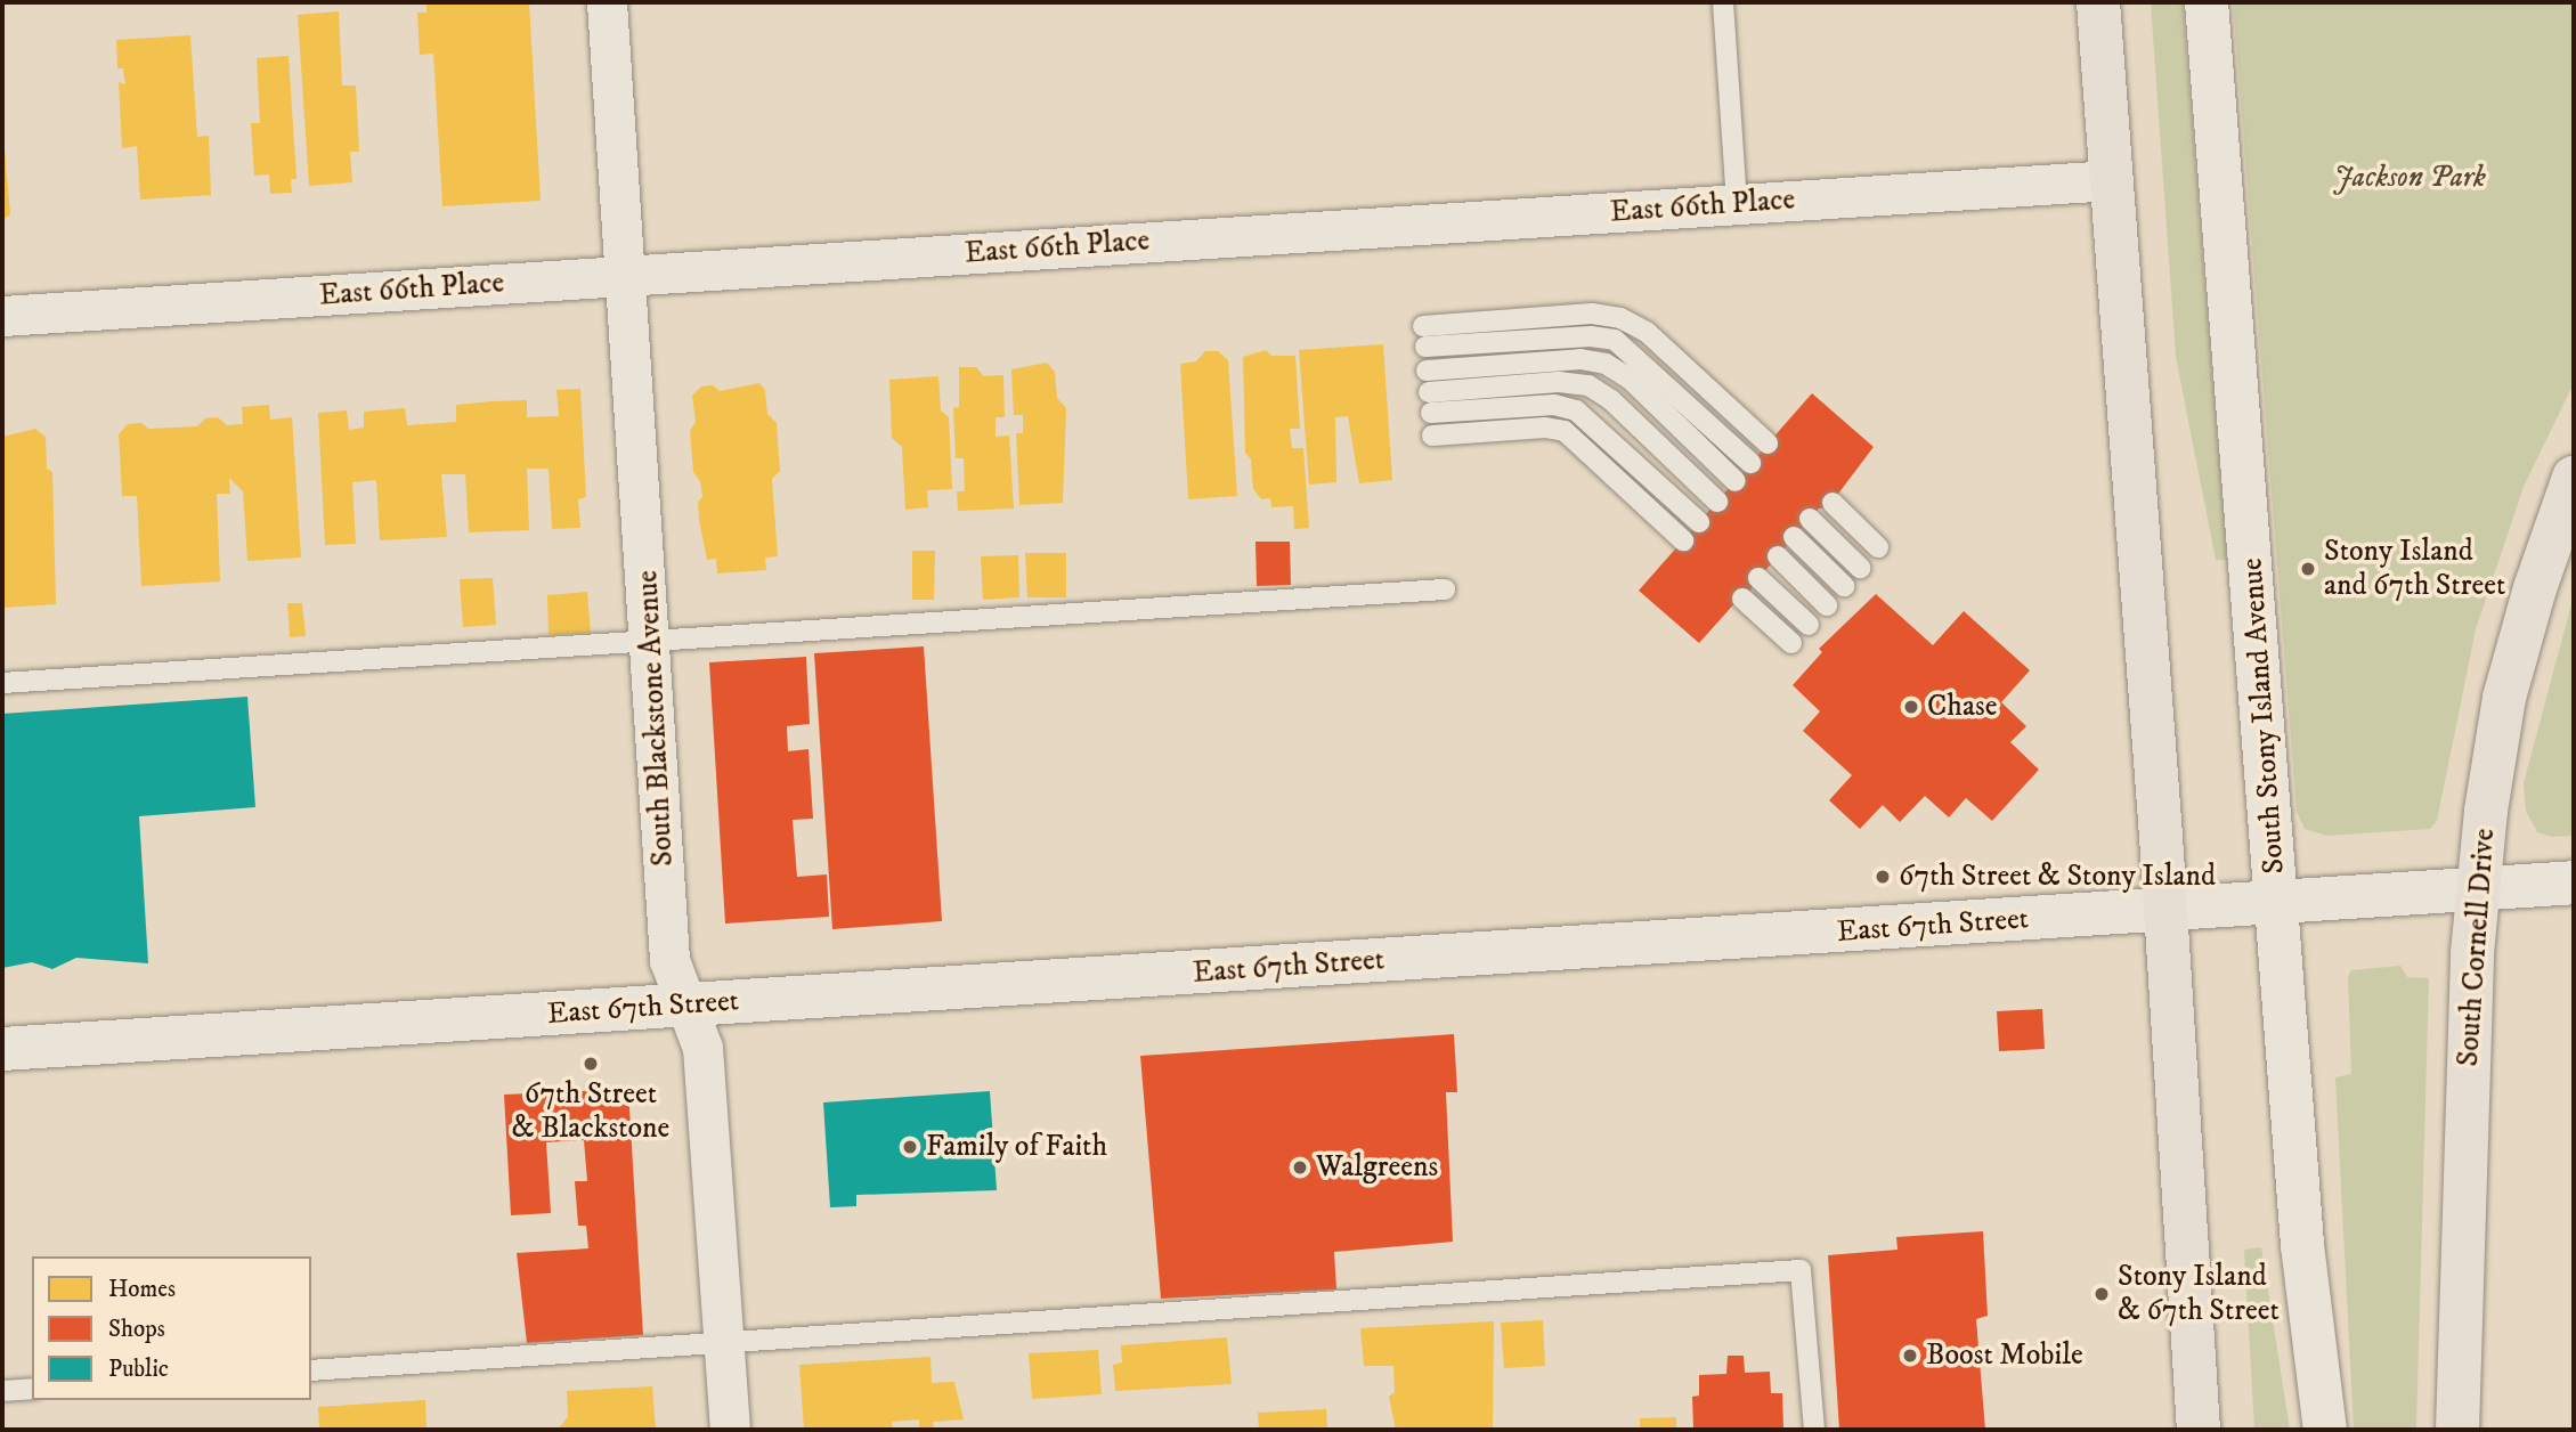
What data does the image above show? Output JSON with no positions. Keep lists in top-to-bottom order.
{
  "streets": {
    "highway": ["South Cornell Drive"],
    "street": [
      "East 66th Place",
      "South Stony Island Avenue",
      "South Blackstone Avenue",
      "East 67th Street"
    ]
  },
  "crossings": [
    ["East 66th Place", "South Blackstone Avenue"],
    ["South Stony Island Avenue", "East 67th Street"],
    ["South Blackstone Avenue", "East 67th Street"],
    ["East 67th Street", "South Cornell Drive"]
  ],
  "parks": ["Jackson Park"],
  "places": [
    "Stony Island and 67th Street",
    "Chase",
    "67th Street & Stony Island",
    "67th Street & Blackstone",
    "Family of Faith",
    "Walgreens",
    "Stony Island & 67th Street",
    "Boost Mobile"
  ],
  "legend": ["Homes", "Shops", "Public"]
}
